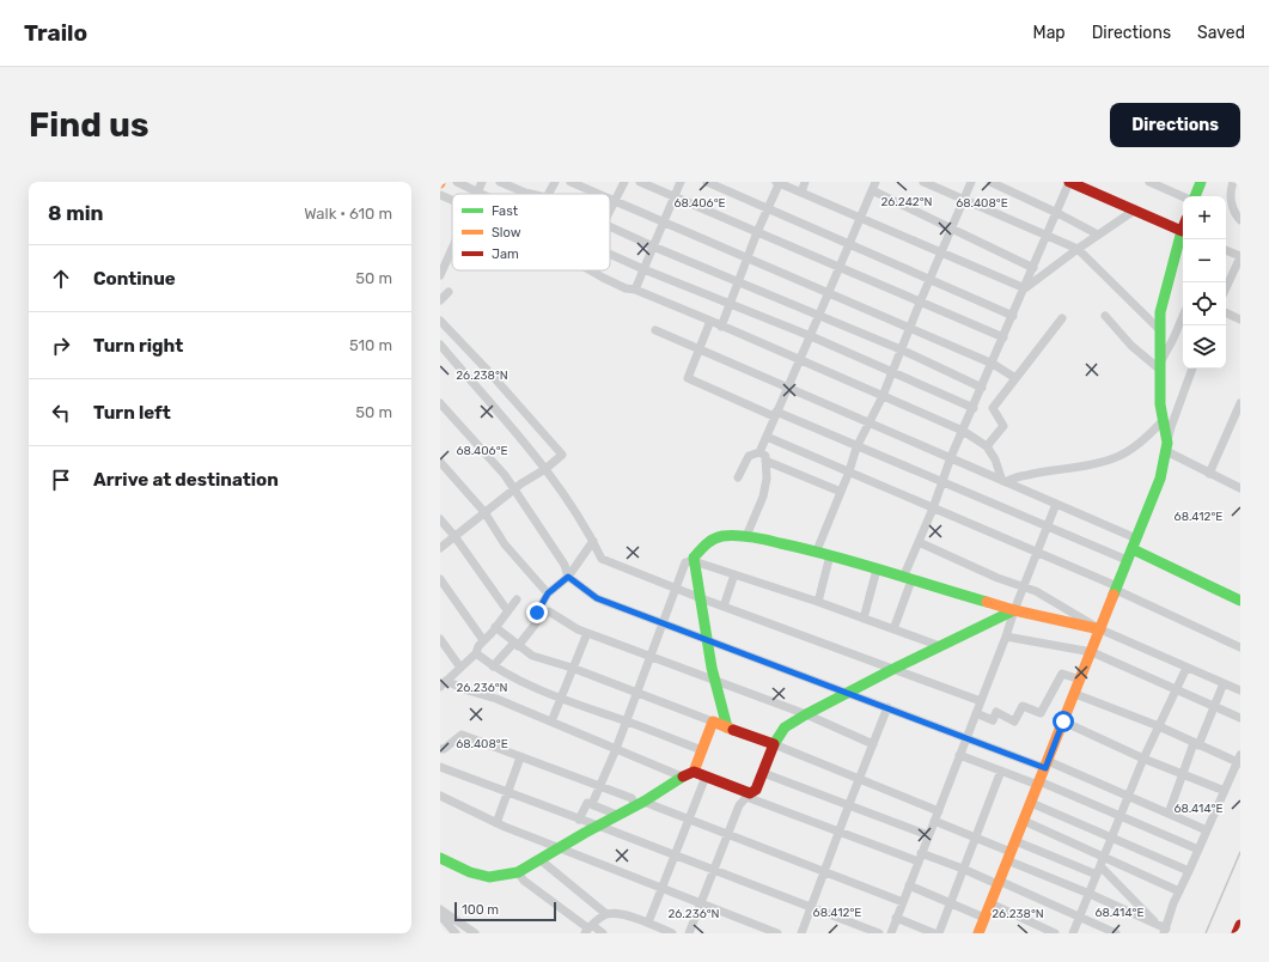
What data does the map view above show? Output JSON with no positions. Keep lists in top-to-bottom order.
{
  "legend": ["Fast", "Slow", "Jam"],
  "scale_bar": "100 m",
  "page": {
    "header": "Trailo",
    "nav": ["Map", "Directions", "Saved"],
    "buttons": "Directions",
    "title": "Find us",
    "heading": ["8 min", "Walk · 610 m"],
    "map_buttons": ["+", "−"],
    "list": [
      ["Continue", "50 m"],
      ["Turn right", "510 m"],
      ["Turn left", "50 m"],
      "Arrive at destination"
    ],
    "scale": "100 m"
  },
  "coordinates": [
    "26.242°N",
    "68.406°E",
    "68.408°E",
    "26.238°N",
    "68.412°E",
    "26.236°N",
    "68.414°E"
  ]
}
